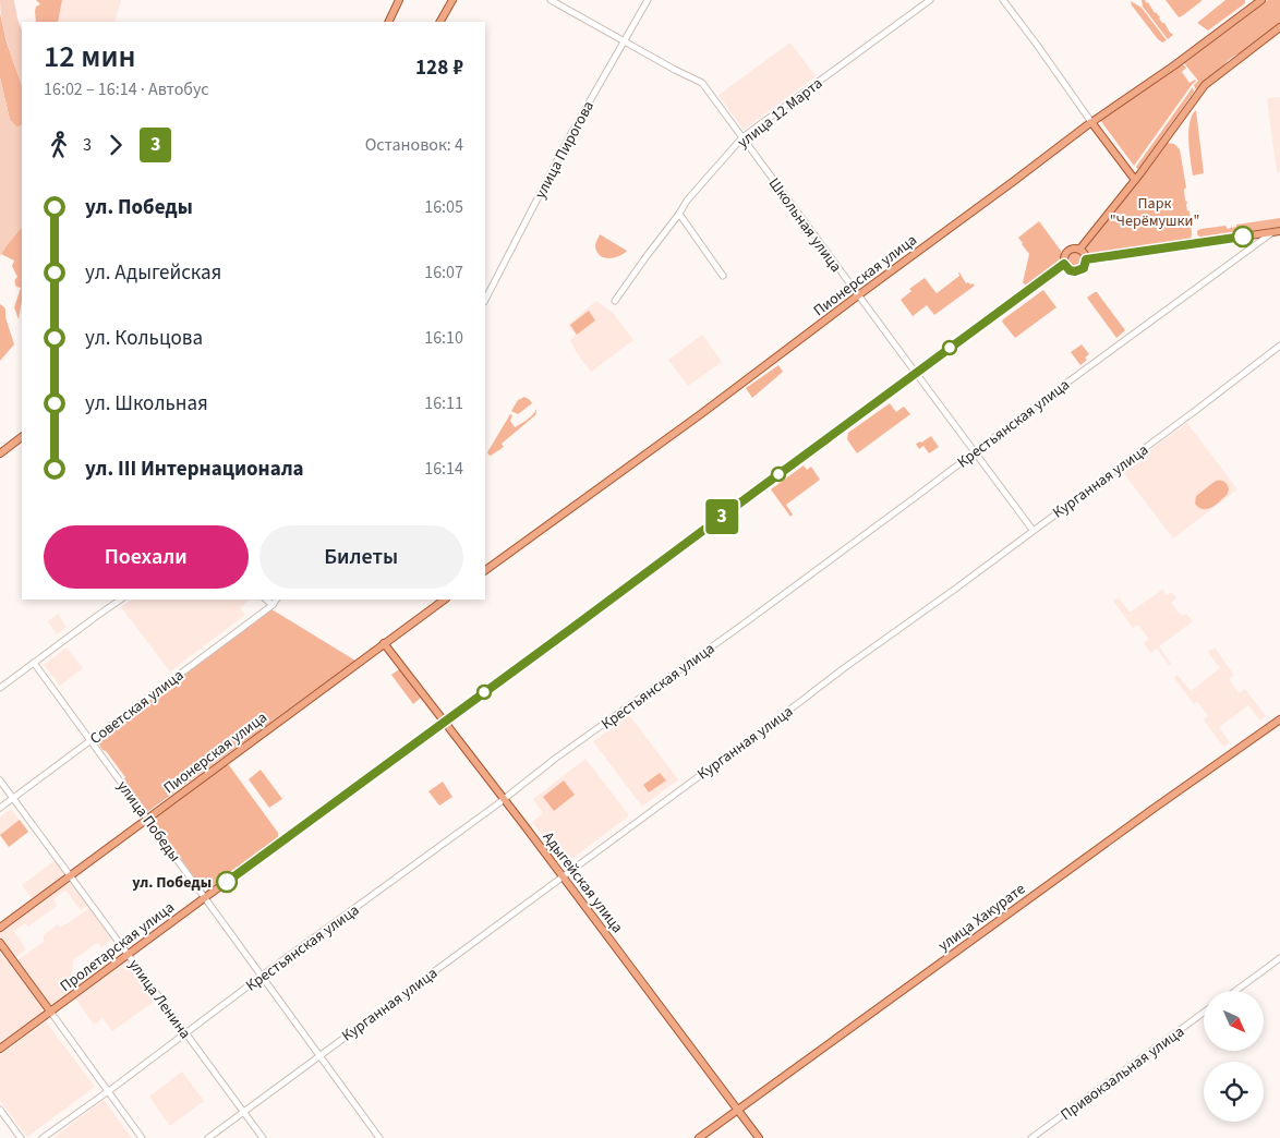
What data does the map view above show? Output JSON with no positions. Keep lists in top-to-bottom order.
{
  "streets": {
    "main road": [
      "Пионерская улица",
      "Адыгейская улица",
      "улица Хакурате",
      "Пролетарская улица"
    ],
    "street": [
      "улица 12 Марта",
      "улица Пирогова",
      "Школьная улица",
      "Крестьянская улица",
      "Курганная улица",
      "Советская улица",
      "улица Победы",
      "улица Ленина",
      "Привокзальная улица"
    ]
  },
  "crossings": [
    ["улица 12 Марта", "Школьная улица"],
    ["улица Пирогова", "Школьная улица"],
    ["Школьная улица", "Пионерская улица"],
    ["Школьная улица", "Крестьянская улица"],
    ["Школьная улица", "Курганная улица"],
    ["Школьная улица", "Пролетарская улица"],
    ["Пионерская улица", "улица Победы"],
    ["Пионерская улица", "Адыгейская улица"],
    ["Пионерская улица", "улица Ленина"],
    ["Крестьянская улица", "улица Победы"],
    ["Крестьянская улица", "Адыгейская улица"],
    ["Крестьянская улица", "улица Ленина"],
    ["Курганная улица", "улица Победы"],
    ["Курганная улица", "Адыгейская улица"],
    ["Курганная улица", "улица Ленина"],
    ["Советская улица", "улица Победы"],
    ["Советская улица", "улица Ленина"],
    ["улица Победы", "Пролетарская улица"],
    ["Адыгейская улица", "улица Хакурате"],
    ["Адыгейская улица", "Пролетарская улица"],
    ["Пролетарская улица", "улица Ленина"]
  ],
  "parks": ["Парк \"Черёмушки\""],
  "places": ["ул. Победы"],
  "lines": ["bus line 3"],
  "north": "bottom right",
  "page": {
    "on_map": "3",
    "heading": ["12 мин", "16:02 – 16:14 · Автобус", "128 ₽"],
    "legs": ["3", "3", "Остановок: 4"],
    "list": [
      {
        "name": "ул. Победы",
        "value": "16:05"
      },
      {
        "name": "ул. Адыгейская",
        "value": "16:07"
      },
      {
        "name": "ул. Кольцова",
        "value": "16:10"
      },
      {
        "name": "ул. Школьная",
        "value": "16:11"
      },
      {
        "name": "ул. III Интернационала",
        "value": "16:14"
      }
    ],
    "buttons": ["Поехали", "Билеты"]
  }
}
